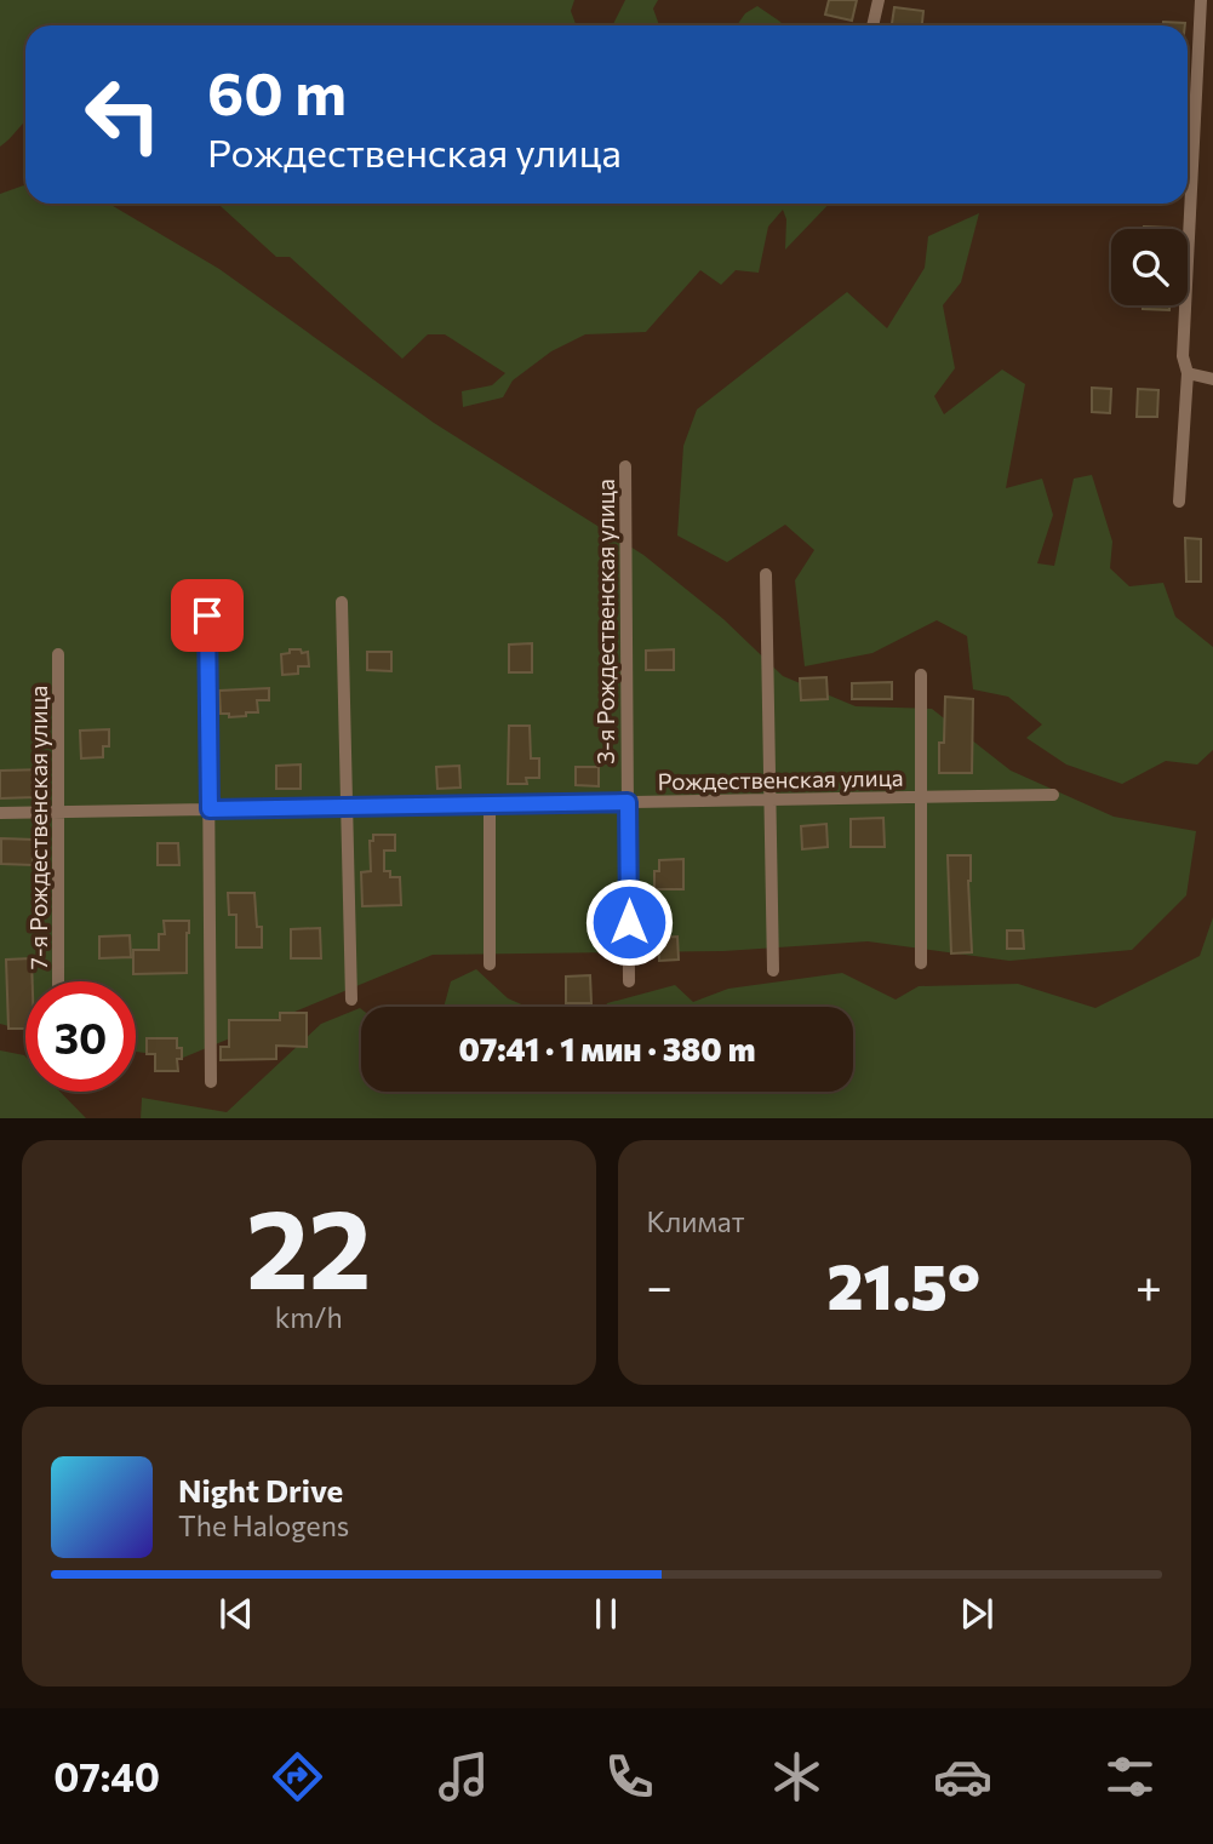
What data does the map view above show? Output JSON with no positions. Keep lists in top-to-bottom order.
{
  "streets": {
    "street": ["3-я Рождественская улица", "Рождественская улица", "7-я Рождественская улица"]
  },
  "crossings": [
    ["3-я Рождественская улица", "Рождественская улица"],
    ["Рождественская улица", "7-я Рождественская улица"]
  ],
  "page": {
    "turn": ["60 m", "Рождественская улица"],
    "limit": "30",
    "trip": "07:41 · 1 мин · 380 m",
    "tile": [
      ["22", "km/h"],
      "Климат"
    ],
    "heat": ["−", "21.5°", "+"],
    "song": ["Night Drive", "The Halogens"],
    "tabs": "07:40"
  }
}
